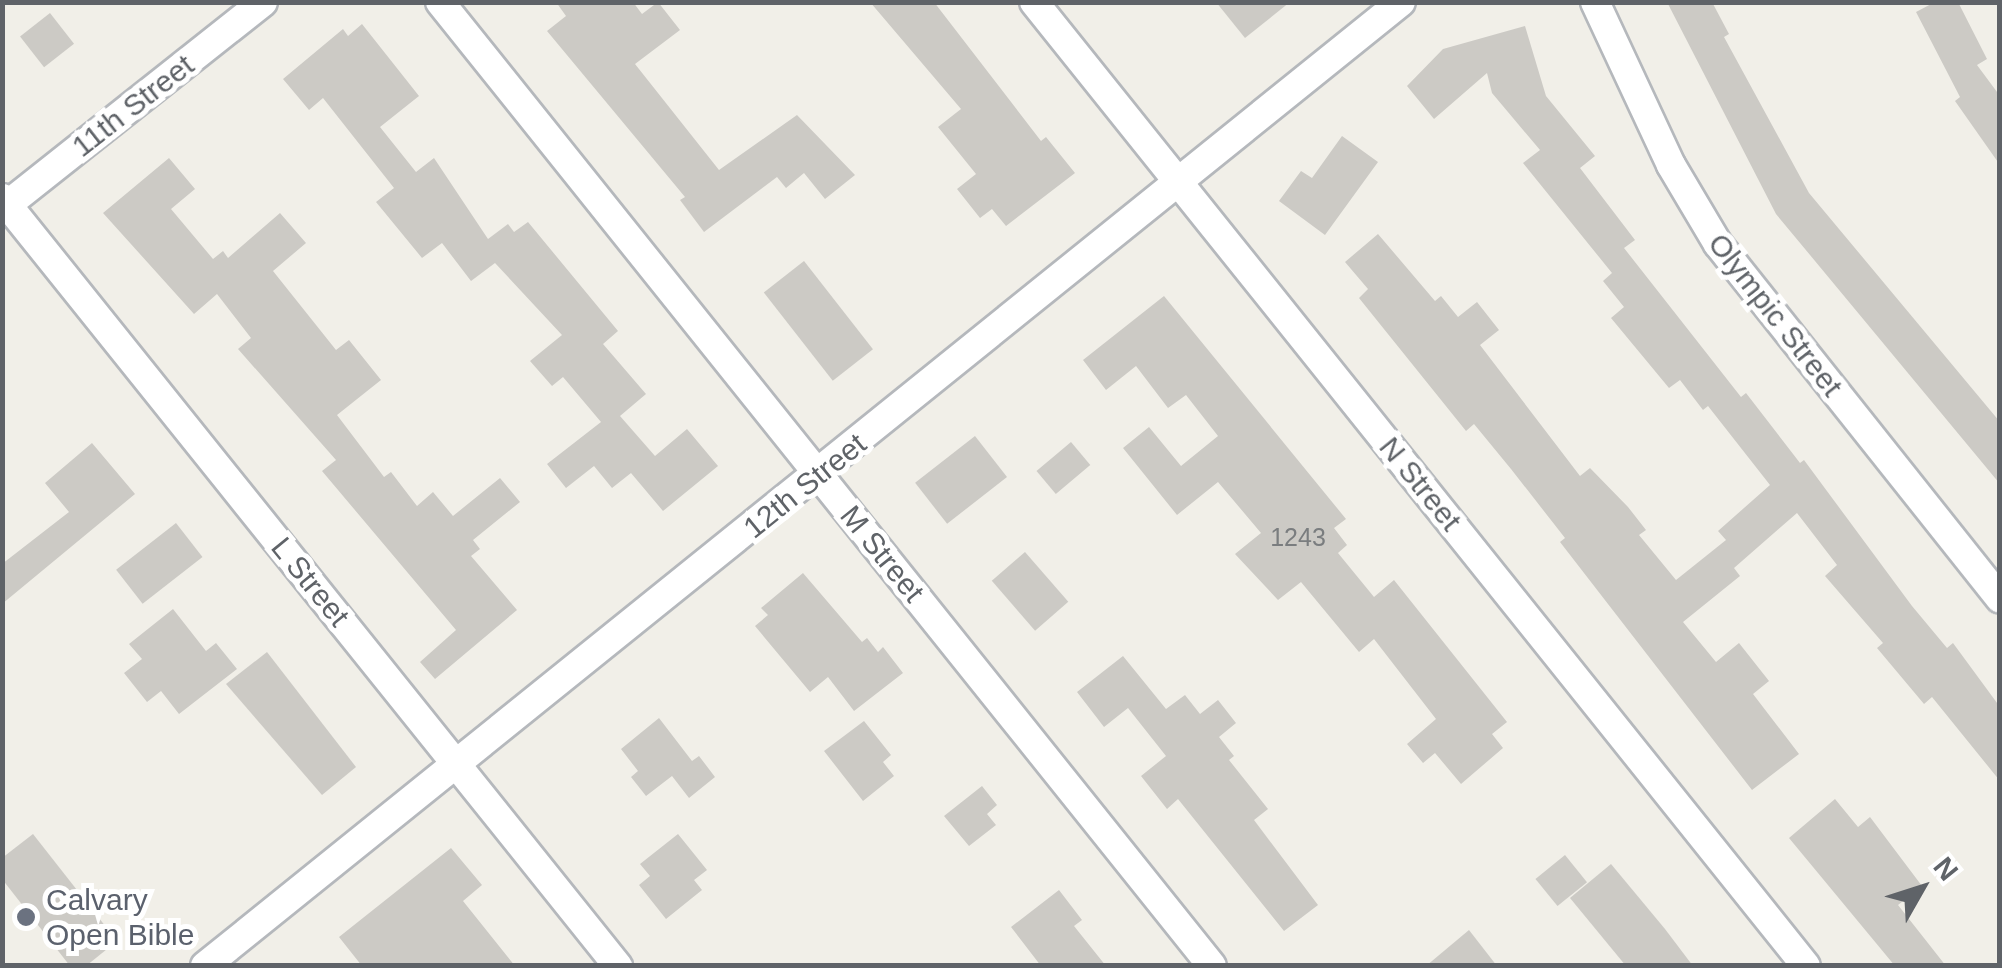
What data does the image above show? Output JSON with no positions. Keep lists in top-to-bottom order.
{
  "streets": {
    "street": [
      "11th Street",
      "Olympic Street",
      "N Street",
      "12th Street",
      "M Street",
      "L Street"
    ]
  },
  "crossings": [
    ["11th Street", "L Street"],
    ["N Street", "12th Street"],
    ["12th Street", "M Street"],
    ["12th Street", "L Street"]
  ],
  "places": ["Calvary Open Bible"],
  "house_numbers": ["1243"],
  "north": "top right"
}
